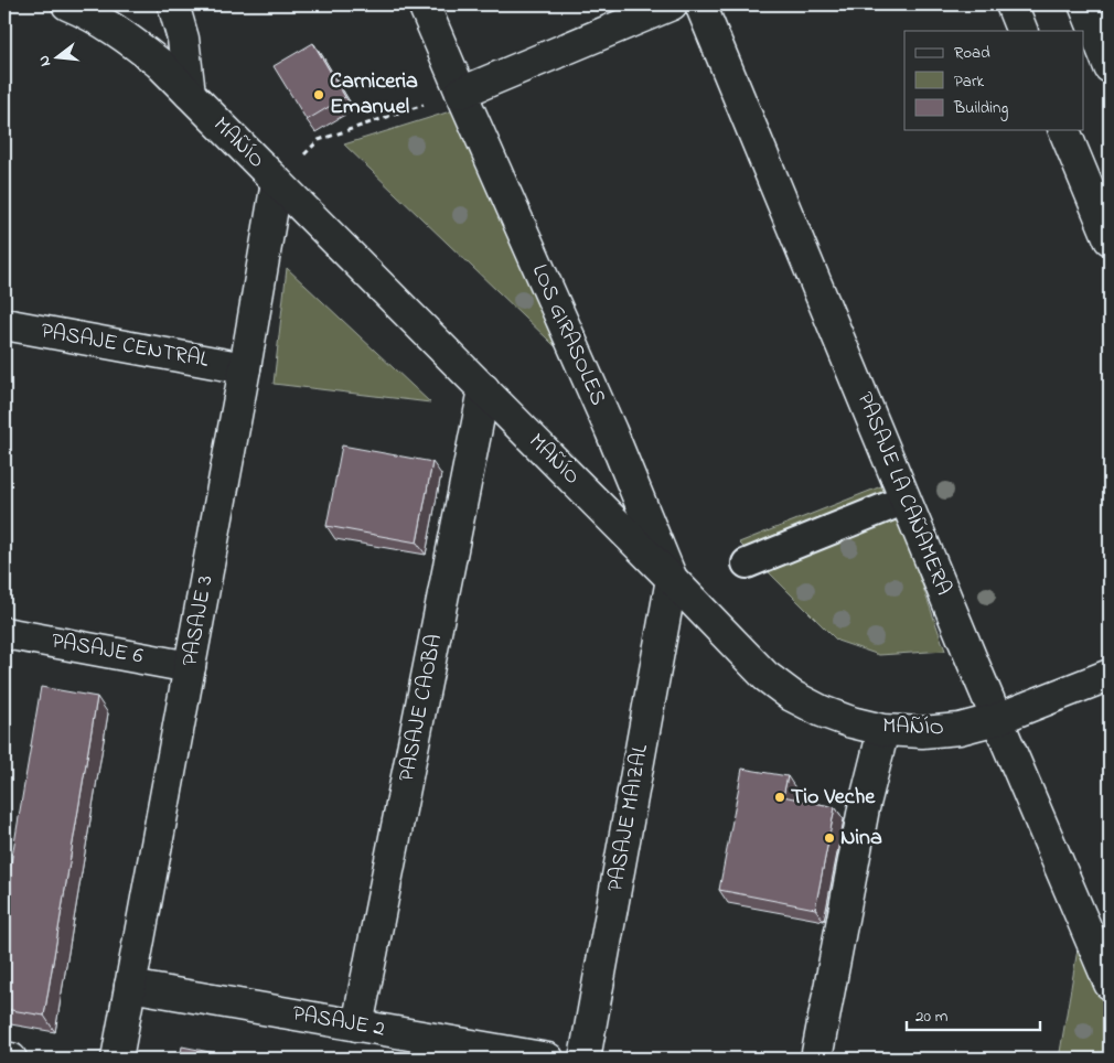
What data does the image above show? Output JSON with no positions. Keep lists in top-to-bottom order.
{
  "streets": {
    "street": [
      "MAÑÍO",
      "LOS GIRASOLES",
      "PASAJE CENTRAL",
      "PASAJE LA CAÑAMERA",
      "PASAJE 3",
      "PASAJE 6",
      "PASAJE CAOBA",
      "PASAJE MAIZAL",
      "PASAJE 2"
    ]
  },
  "crossings": [
    ["MAÑÍO", "LOS GIRASOLES"],
    ["MAÑÍO", "PASAJE LA CAÑAMERA"],
    ["MAÑÍO", "PASAJE 3"],
    ["MAÑÍO", "PASAJE CAOBA"],
    ["MAÑÍO", "PASAJE MAIZAL"],
    ["LOS GIRASOLES", "PASAJE MAIZAL"],
    ["PASAJE CENTRAL", "PASAJE 3"],
    ["PASAJE 3", "PASAJE 6"],
    ["PASAJE 3", "PASAJE 2"],
    ["PASAJE CAOBA", "PASAJE 2"]
  ],
  "places": ["Carniceria Emanuel", "Tio Veche", "Nina"],
  "legend": ["Road", "Park", "Building"],
  "scale_bar": "20 m",
  "north": "left"
}
